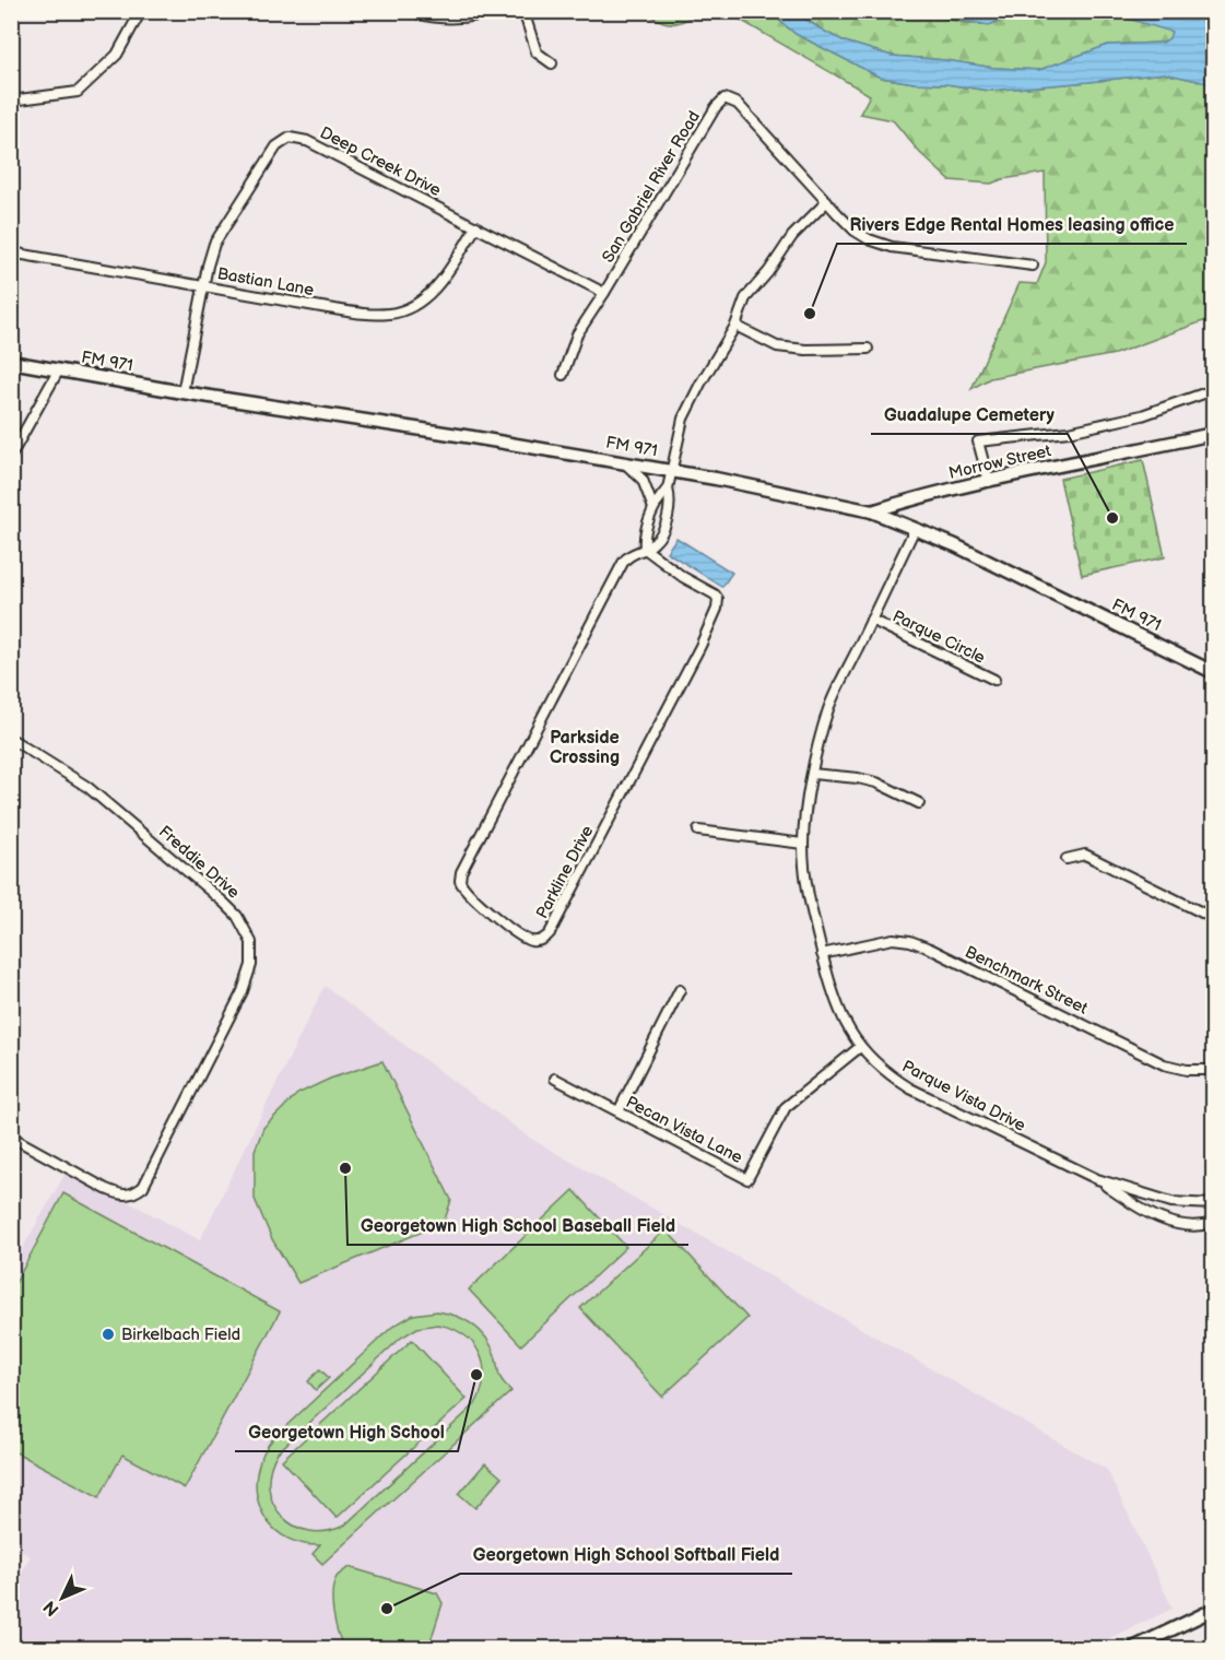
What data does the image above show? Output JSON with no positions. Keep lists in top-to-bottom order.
{
  "streets": {
    "main road": ["FM 971", "Morrow Street"],
    "street": [
      "Deep Creek Drive",
      "San Gabriel River Road",
      "Bastian Lane",
      "Parque Circle",
      "Freddie Drive",
      "Parkline Drive",
      "Benchmark Street",
      "Parque Vista Drive",
      "Pecan Vista Lane"
    ]
  },
  "crossings": [
    ["Deep Creek Drive", "San Gabriel River Road"],
    ["Deep Creek Drive", "Bastian Lane"],
    ["Deep Creek Drive", "FM 971"],
    ["San Gabriel River Road", "Parkline Drive"],
    ["FM 971", "Morrow Street"],
    ["FM 971", "Parkline Drive"],
    ["FM 971", "Parque Vista Drive"],
    ["Parque Circle", "Parque Vista Drive"],
    ["Benchmark Street", "Parque Vista Drive"],
    ["Parque Vista Drive", "Pecan Vista Lane"]
  ],
  "districts": ["Parkside Crossing"],
  "places": [
    "Rivers Edge Rental Homes leasing office",
    "Guadalupe Cemetery",
    "Georgetown High School Baseball Field",
    "Birkelbach Field",
    "Georgetown High School",
    "Georgetown High School Softball Field"
  ],
  "north": "bottom left"
}
